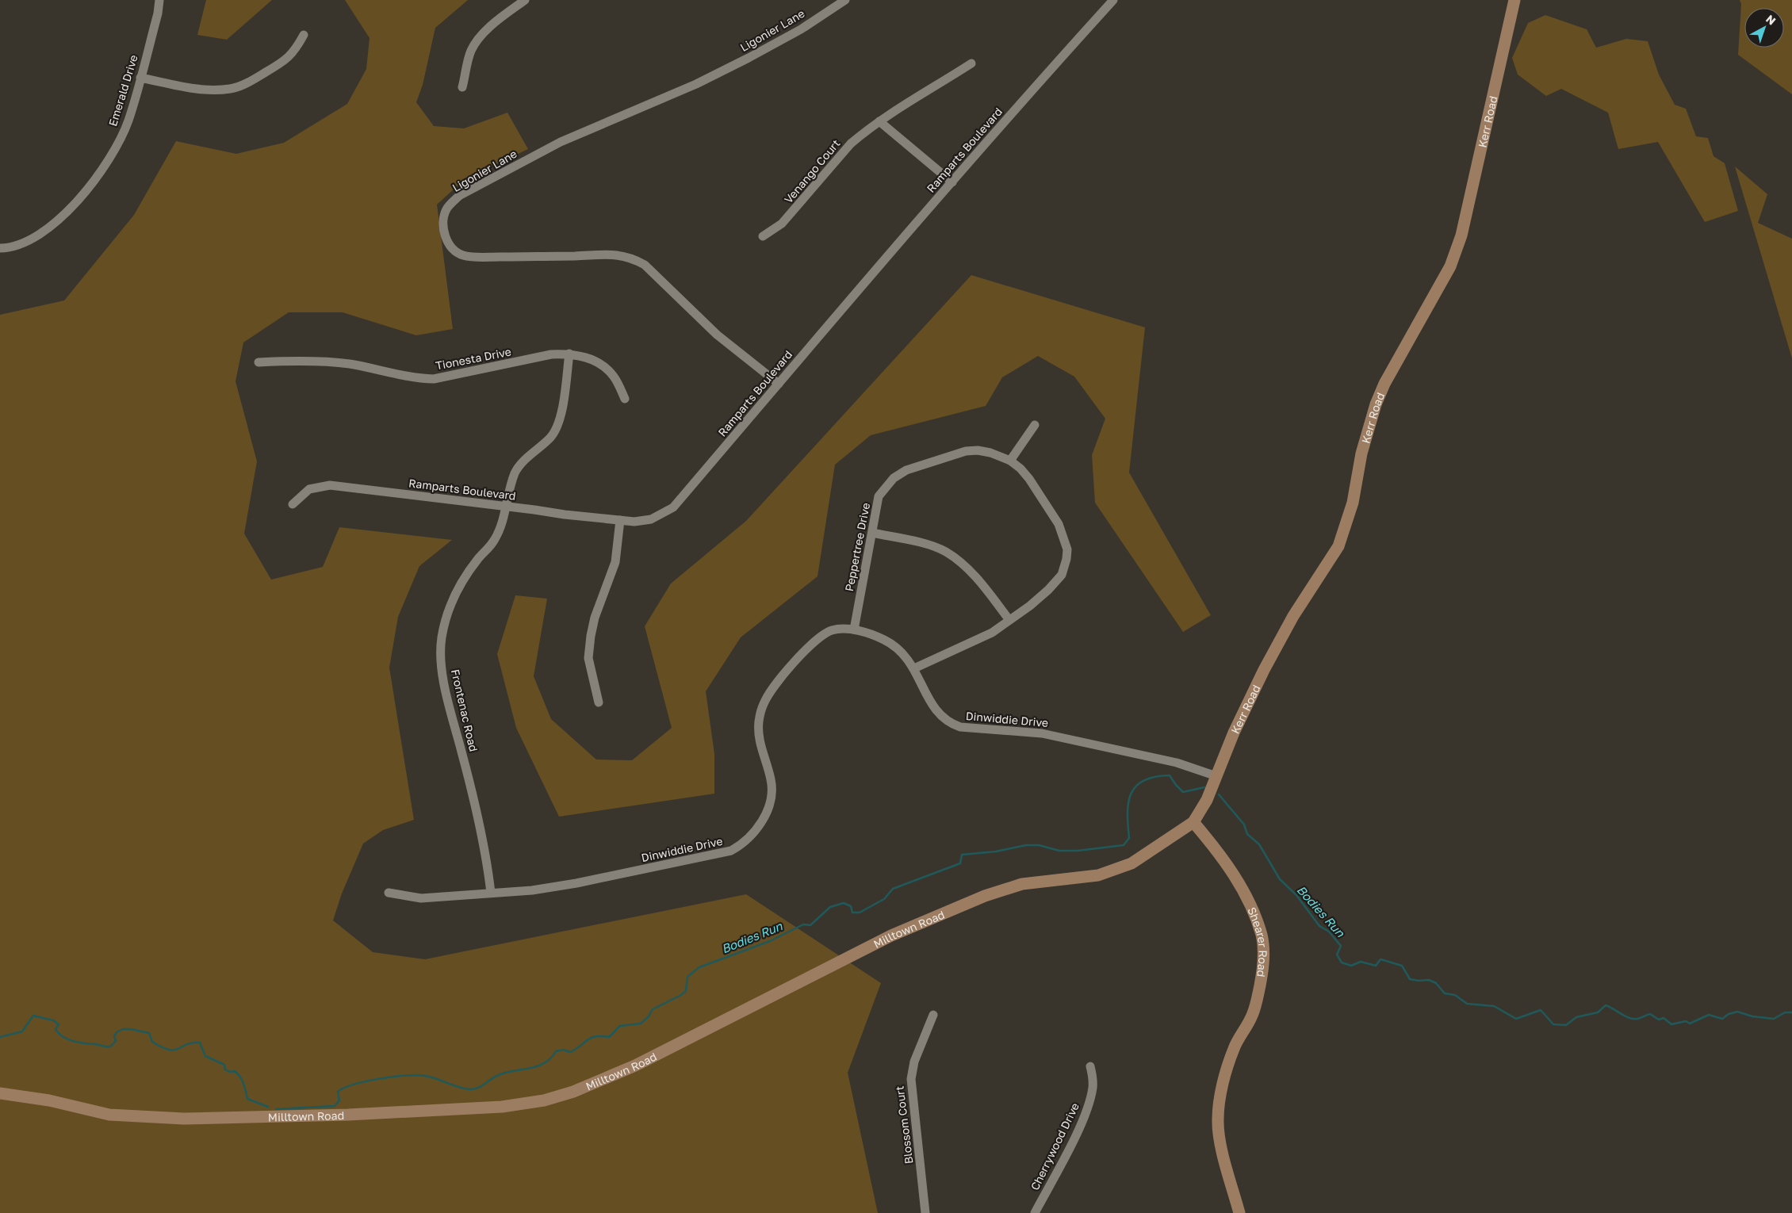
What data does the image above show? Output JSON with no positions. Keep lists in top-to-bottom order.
{
  "streets": {
    "street": [
      "Ligonier Lane",
      "Emerald Drive",
      "Kerr Road",
      "Ramparts Boulevard",
      "Venango Court",
      "Tionesta Drive",
      "Peppertree Drive",
      "Frontenac Road",
      "Dinwiddie Drive",
      "Milltown Road",
      "Shearer Road",
      "Blossom Court",
      "Cherrywood Drive"
    ]
  },
  "crossings": [
    ["Ligonier Lane", "Ramparts Boulevard"],
    ["Kerr Road", "Dinwiddie Drive"],
    ["Kerr Road", "Milltown Road"],
    ["Kerr Road", "Shearer Road"],
    ["Ramparts Boulevard", "Frontenac Road"],
    ["Tionesta Drive", "Frontenac Road"],
    ["Peppertree Drive", "Dinwiddie Drive"],
    ["Frontenac Road", "Dinwiddie Drive"],
    ["Milltown Road", "Shearer Road"]
  ],
  "water": ["Bodies Run"],
  "north": "top right"
}
